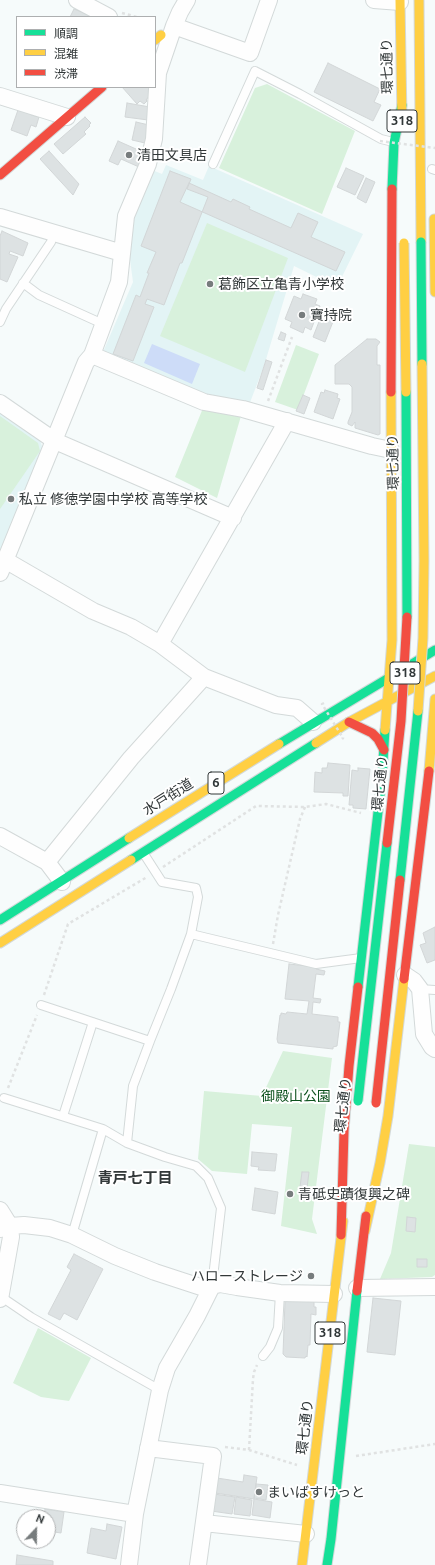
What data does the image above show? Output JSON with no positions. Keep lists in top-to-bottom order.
{
  "streets": {
    "main road": [
      "環七通り",
      "318",
      "6",
      "水戸街道"
    ]
  },
  "districts": ["青戸七丁目"],
  "parks": ["御殿山公園"],
  "places": [
    "清田文具店",
    "葛飾区立亀青小学校",
    "寶持院",
    "私立 修徳学園中学校 高等学校",
    "青砥史蹟復興之碑",
    "ハローストレージ",
    "まいばすけっと"
  ],
  "legend": ["順調", "混雑", "渋滞"],
  "north": "top"
}
